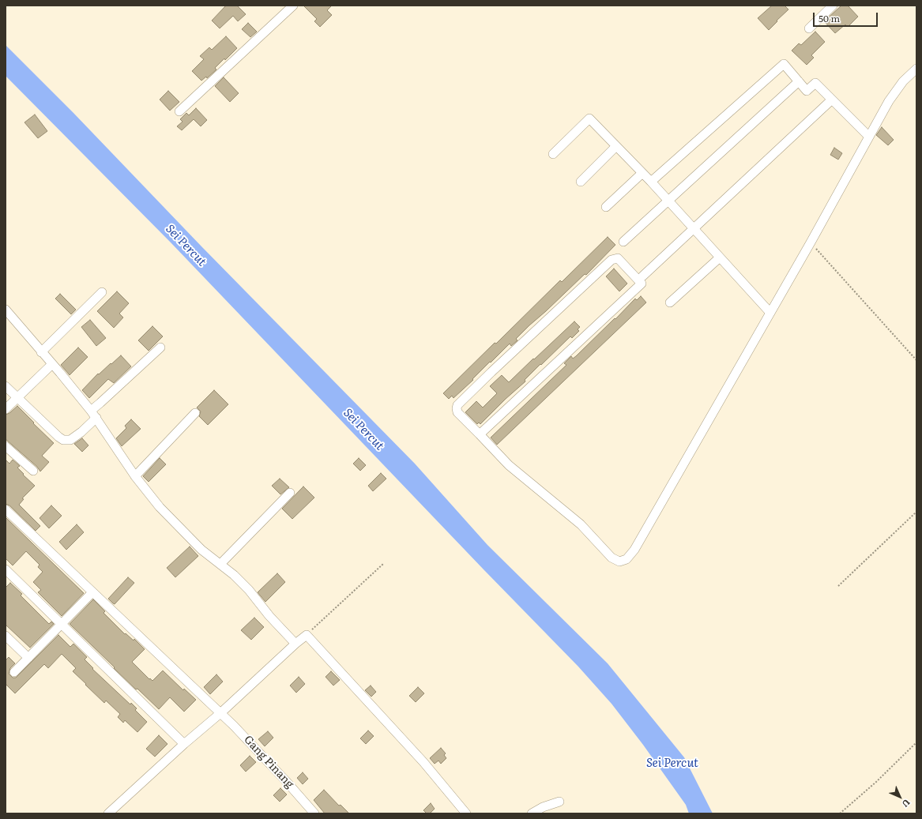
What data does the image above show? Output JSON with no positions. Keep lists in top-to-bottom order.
{
  "streets": {
    "street": ["Gang Pinang"]
  },
  "water": ["Sei Percut"],
  "scale_bar": "50 m",
  "north": "bottom right"
}
